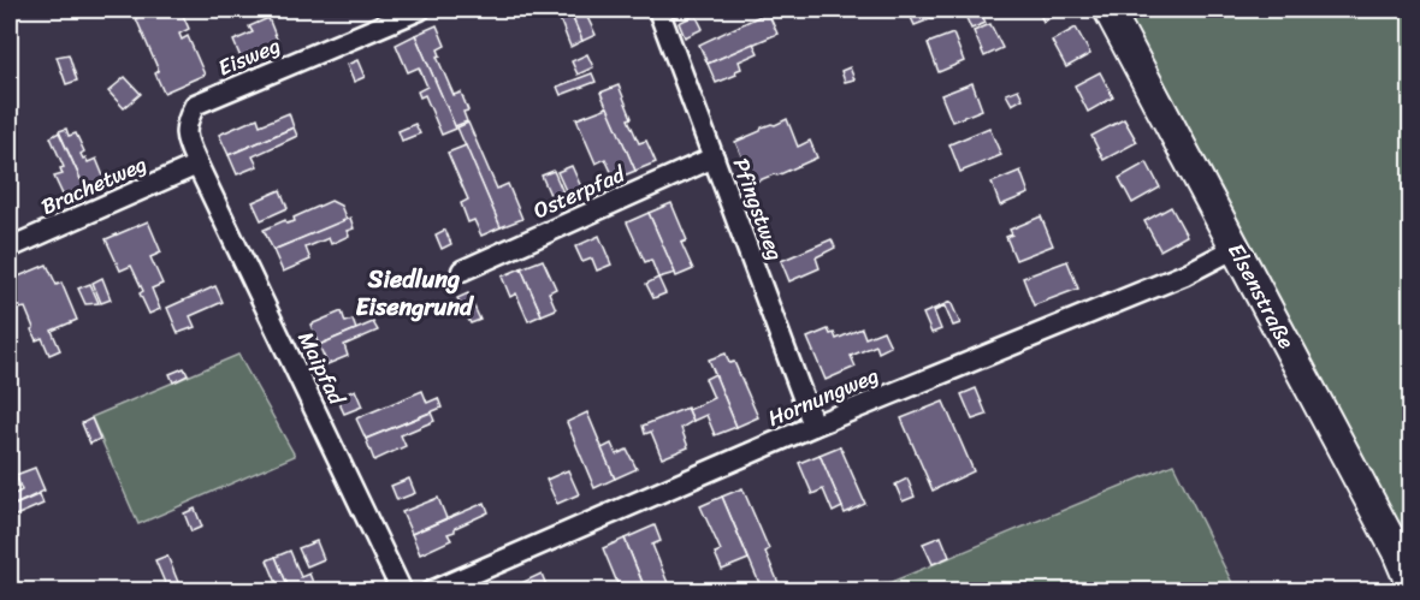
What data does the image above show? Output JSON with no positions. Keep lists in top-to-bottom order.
{
  "streets": {
    "street": [
      "Eisweg",
      "Brachetweg",
      "Osterpfad",
      "Pfingstweg",
      "Elsenstraße",
      "Maipfad",
      "Hornungweg"
    ]
  },
  "crossings": [
    ["Eisweg", "Brachetweg"],
    ["Eisweg", "Maipfad"],
    ["Brachetweg", "Maipfad"],
    ["Osterpfad", "Pfingstweg"],
    ["Pfingstweg", "Hornungweg"],
    ["Elsenstraße", "Hornungweg"]
  ],
  "districts": ["Siedlung Eisengrund"]
}
